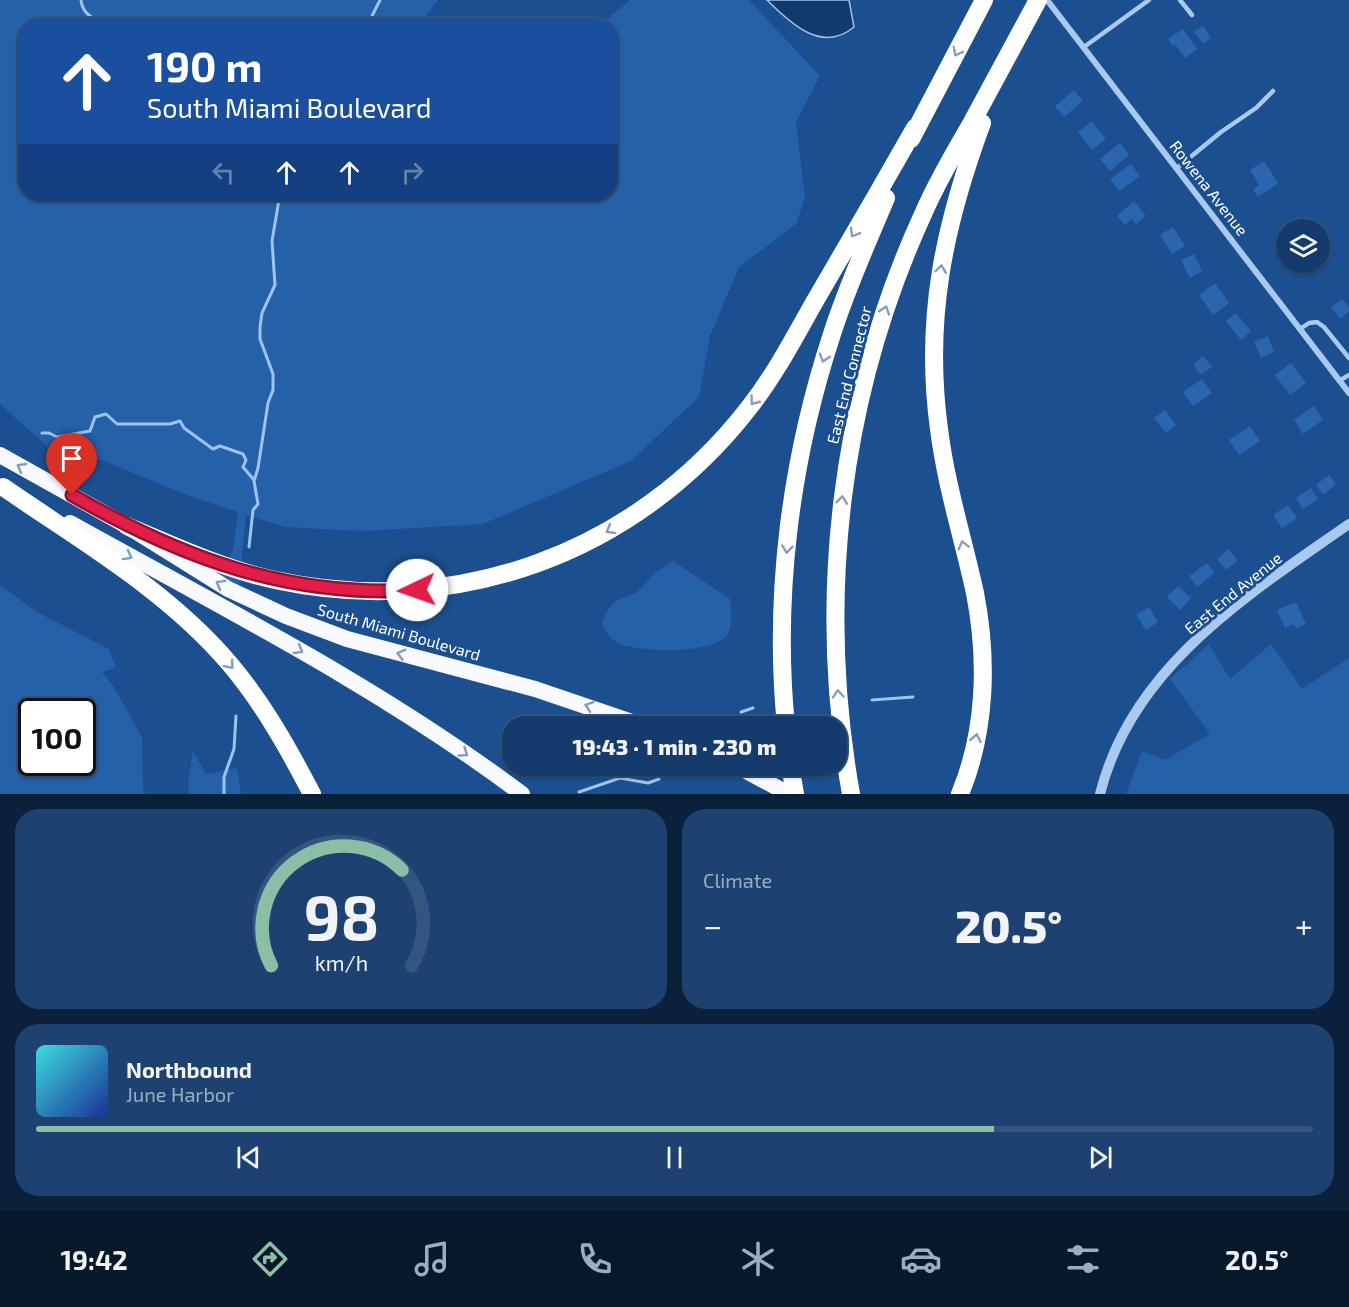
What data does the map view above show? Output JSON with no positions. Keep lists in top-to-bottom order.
{
  "streets": {
    "highway": ["East End Connector", "South Miami Boulevard"],
    "street": ["Rowena Avenue", "East End Avenue"]
  },
  "page": {
    "turn": ["190 m", "South Miami Boulevard"],
    "limit": "100",
    "trip": "19:43 · 1 min · 230 m",
    "tile": "Climate",
    "heat": ["−", "20.5°", "+"],
    "song": ["Northbound", "June Harbor"],
    "tabs": ["19:42", "20.5°"],
    "gauge": ["98", "km/h"]
  }
}
